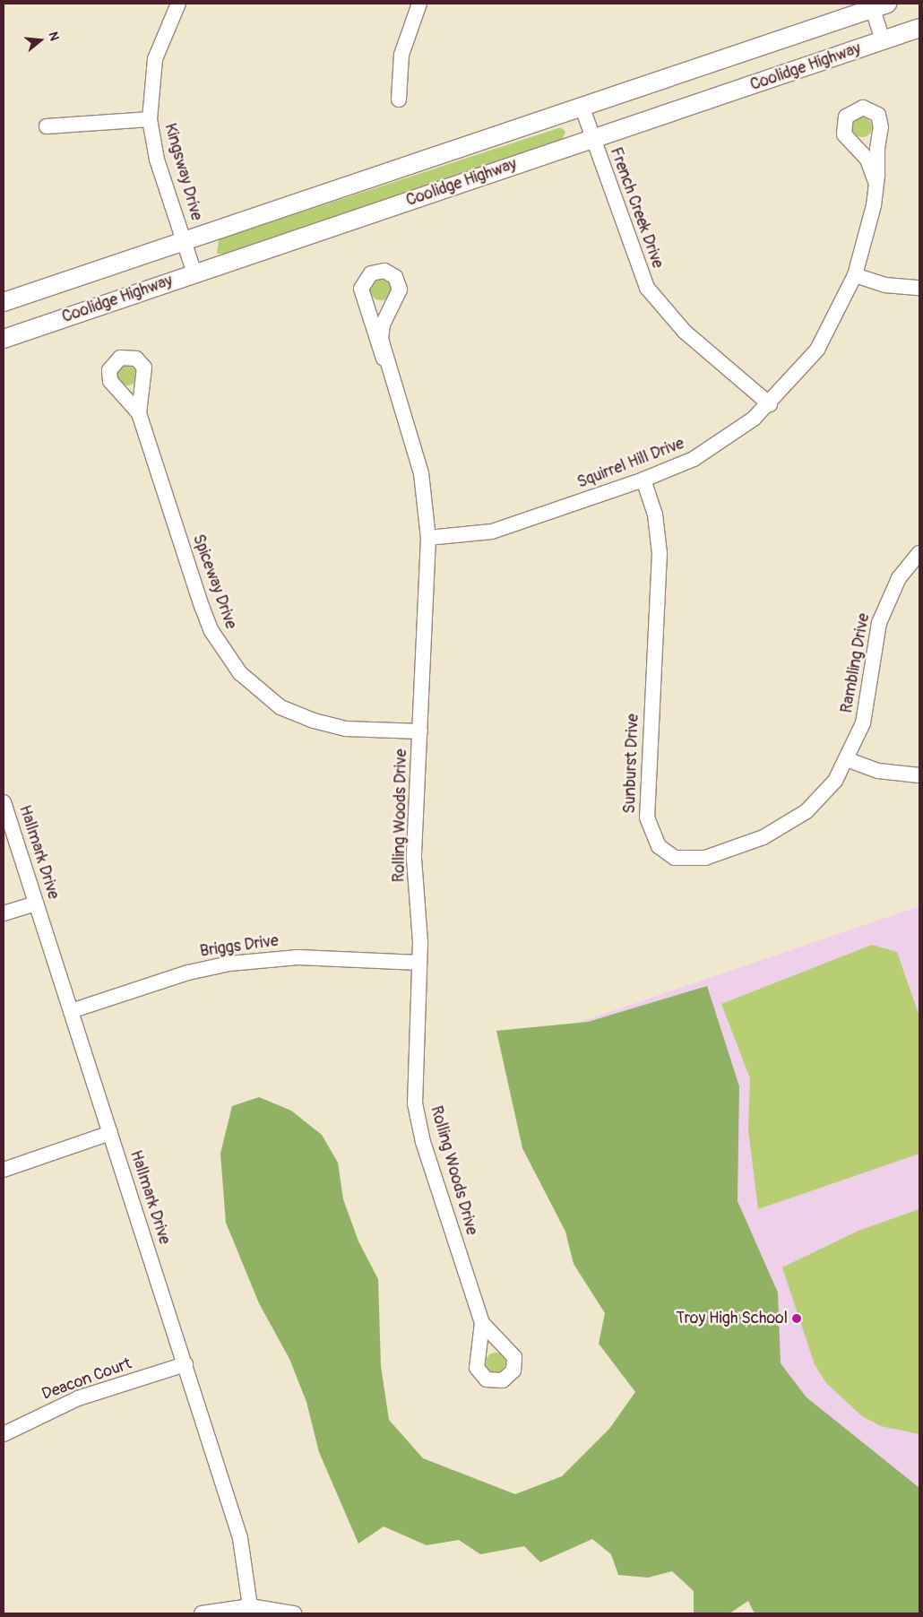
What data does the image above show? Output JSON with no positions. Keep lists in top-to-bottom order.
{
  "streets": {
    "main road": ["Coolidge Highway"],
    "street": [
      "Kingsway Drive",
      "French Creek Drive",
      "Squirrel Hill Drive",
      "Spiceway Drive",
      "Rambling Drive",
      "Sunburst Drive",
      "Rolling Woods Drive",
      "Hallmark Drive",
      "Briggs Drive",
      "Deacon Court"
    ]
  },
  "crossings": [
    ["Coolidge Highway", "Kingsway Drive"],
    ["Coolidge Highway", "French Creek Drive"],
    ["French Creek Drive", "Squirrel Hill Drive"],
    ["Squirrel Hill Drive", "Sunburst Drive"],
    ["Squirrel Hill Drive", "Rolling Woods Drive"],
    ["Spiceway Drive", "Rolling Woods Drive"],
    ["Rambling Drive", "Sunburst Drive"],
    ["Rolling Woods Drive", "Briggs Drive"],
    ["Hallmark Drive", "Briggs Drive"],
    ["Hallmark Drive", "Deacon Court"]
  ],
  "places": ["Troy High School"],
  "north": "right"
}
